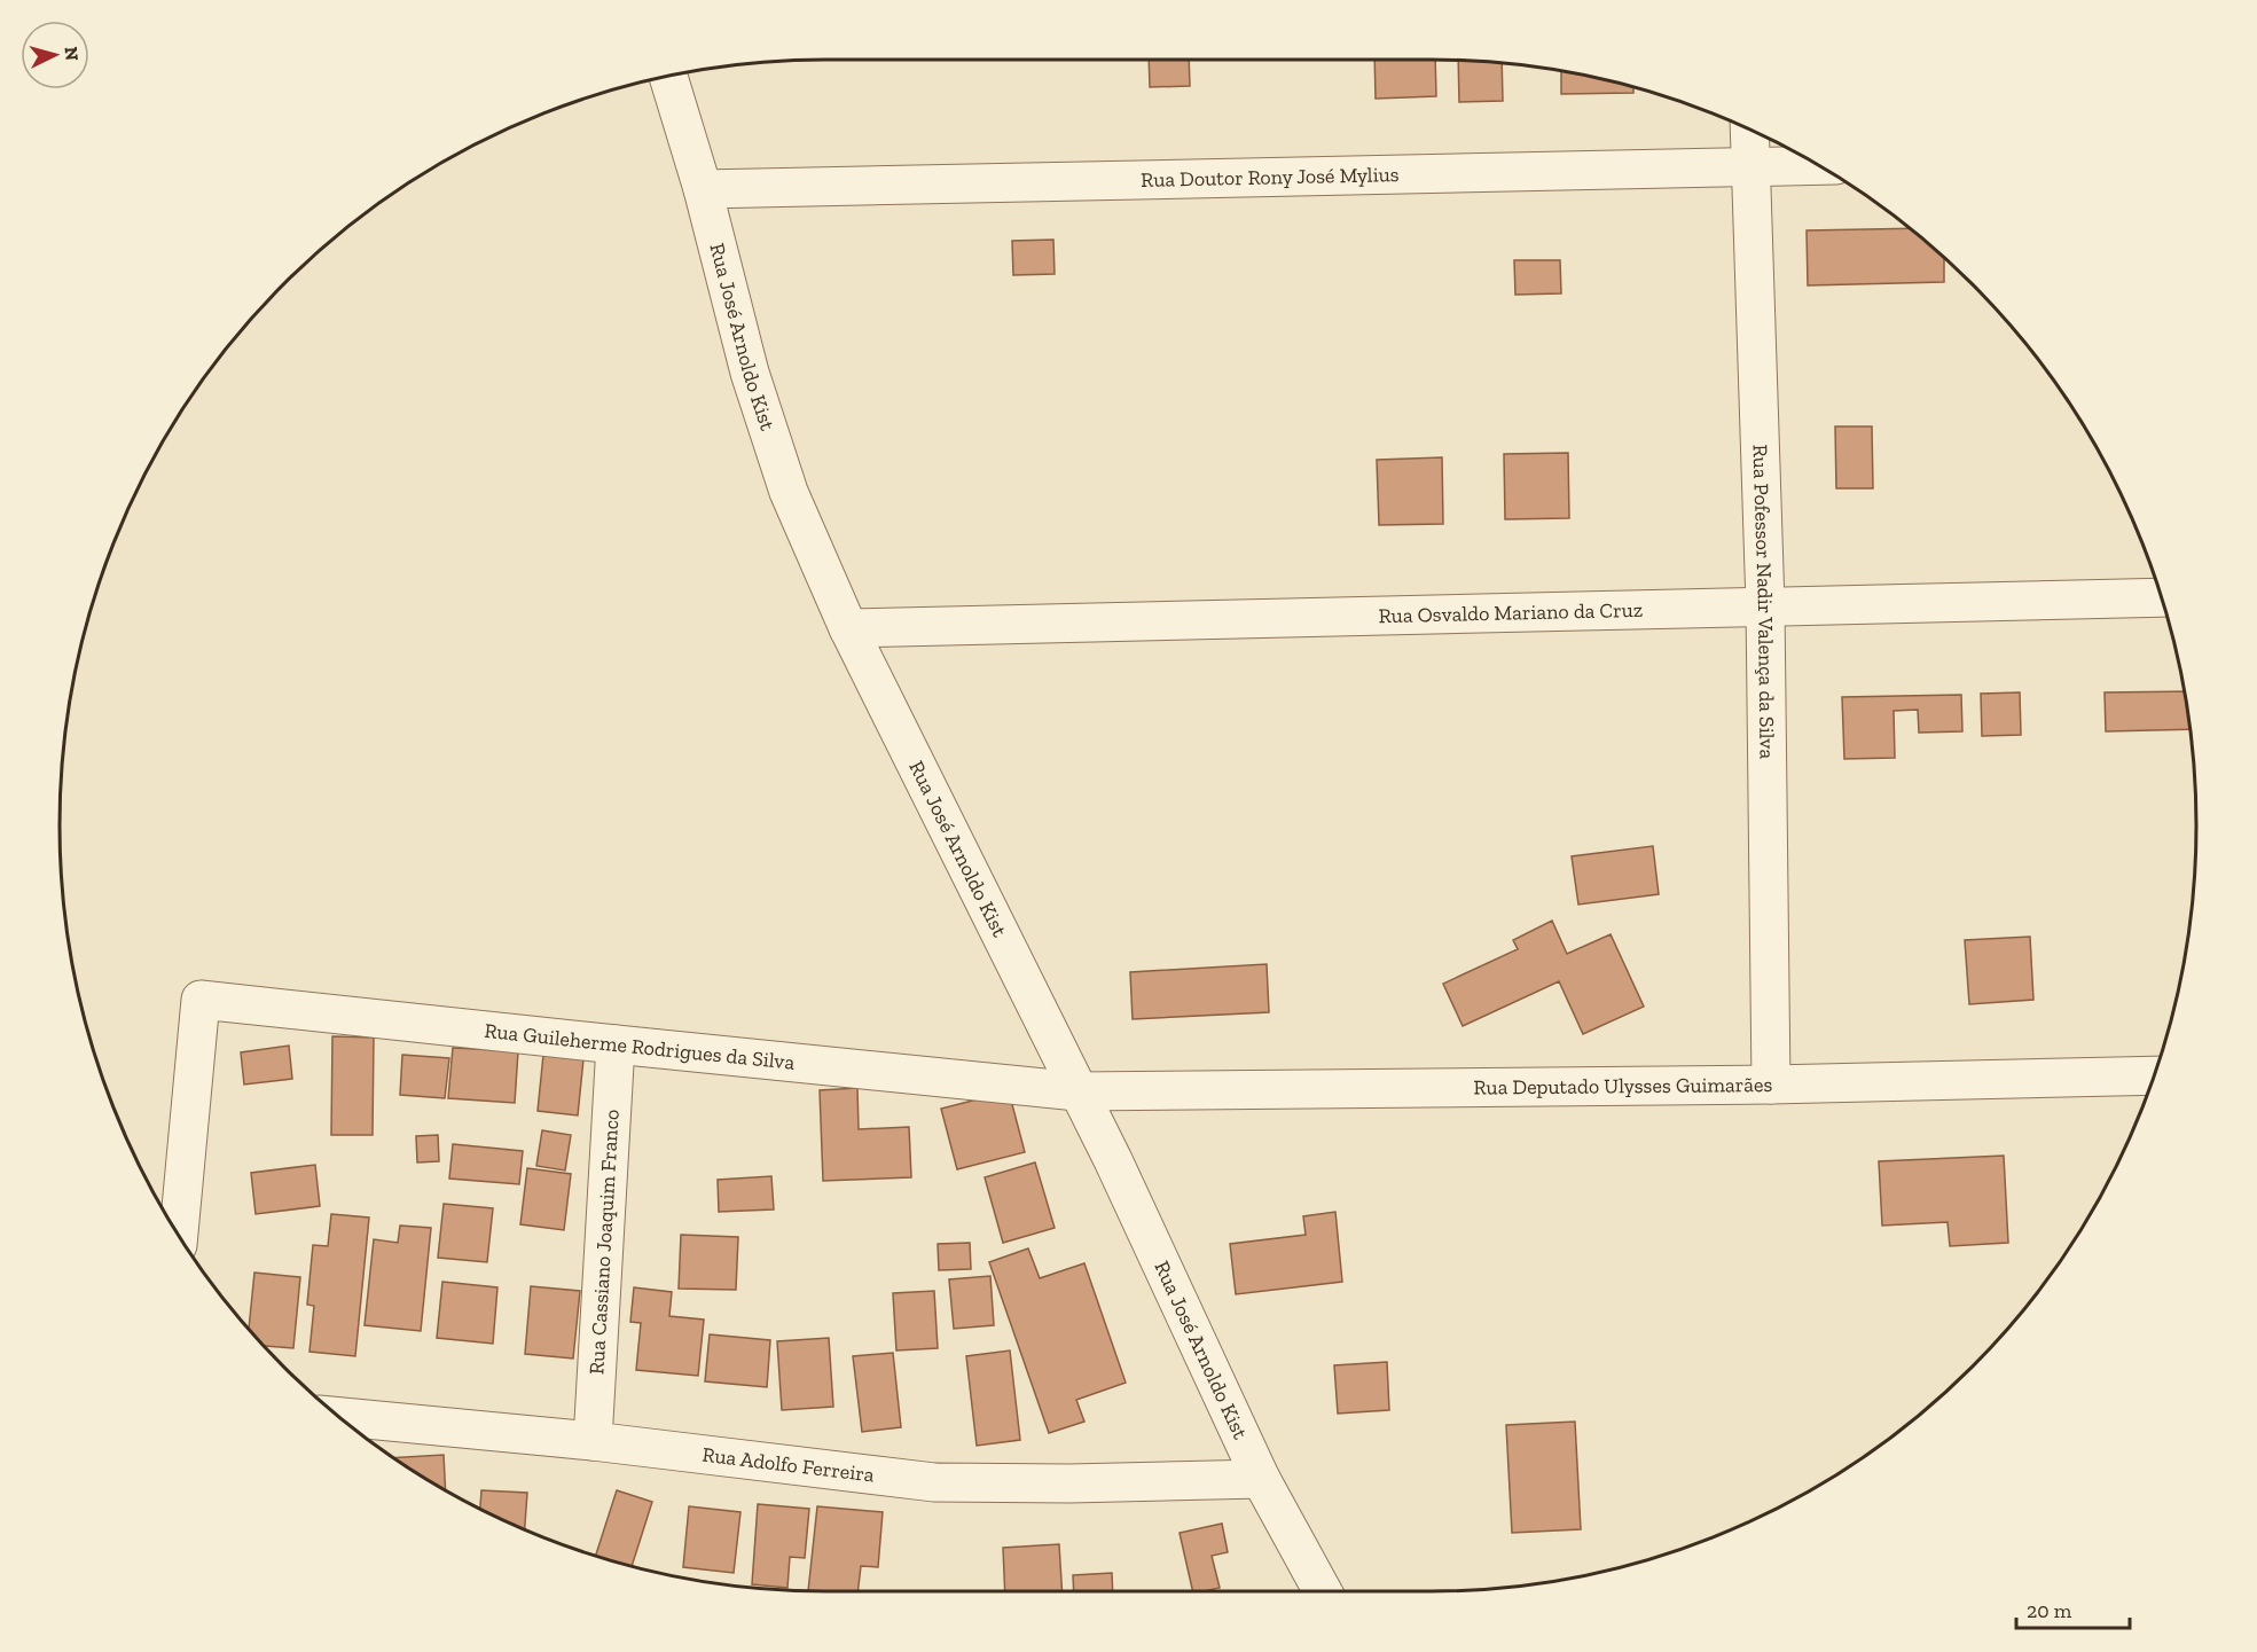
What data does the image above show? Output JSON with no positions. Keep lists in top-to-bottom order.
{
  "streets": {
    "street": [
      "Rua Doutor Rony José Mylius",
      "Rua José Arnoldo Kist",
      "Rua Pofessor Nadir Valença da Silva",
      "Rua Osvaldo Mariano da Cruz",
      "Rua Guileherme Rodrigues da Silva",
      "Rua Deputado Ulysses Guimarães",
      "Rua Cassiano Joaquim Franco",
      "Rua Adolfo Ferreira"
    ]
  },
  "crossings": [
    ["Rua Doutor Rony José Mylius", "Rua José Arnoldo Kist"],
    ["Rua Doutor Rony José Mylius", "Rua Pofessor Nadir Valença da Silva"],
    ["Rua José Arnoldo Kist", "Rua Osvaldo Mariano da Cruz"],
    ["Rua José Arnoldo Kist", "Rua Guileherme Rodrigues da Silva"],
    ["Rua José Arnoldo Kist", "Rua Deputado Ulysses Guimarães"],
    ["Rua José Arnoldo Kist", "Rua Adolfo Ferreira"],
    ["Rua Pofessor Nadir Valença da Silva", "Rua Osvaldo Mariano da Cruz"],
    ["Rua Pofessor Nadir Valença da Silva", "Rua Deputado Ulysses Guimarães"],
    ["Rua Guileherme Rodrigues da Silva", "Rua Deputado Ulysses Guimarães"],
    ["Rua Guileherme Rodrigues da Silva", "Rua Cassiano Joaquim Franco"],
    ["Rua Cassiano Joaquim Franco", "Rua Adolfo Ferreira"]
  ],
  "scale_bar": "20 m",
  "north": "right"
}
